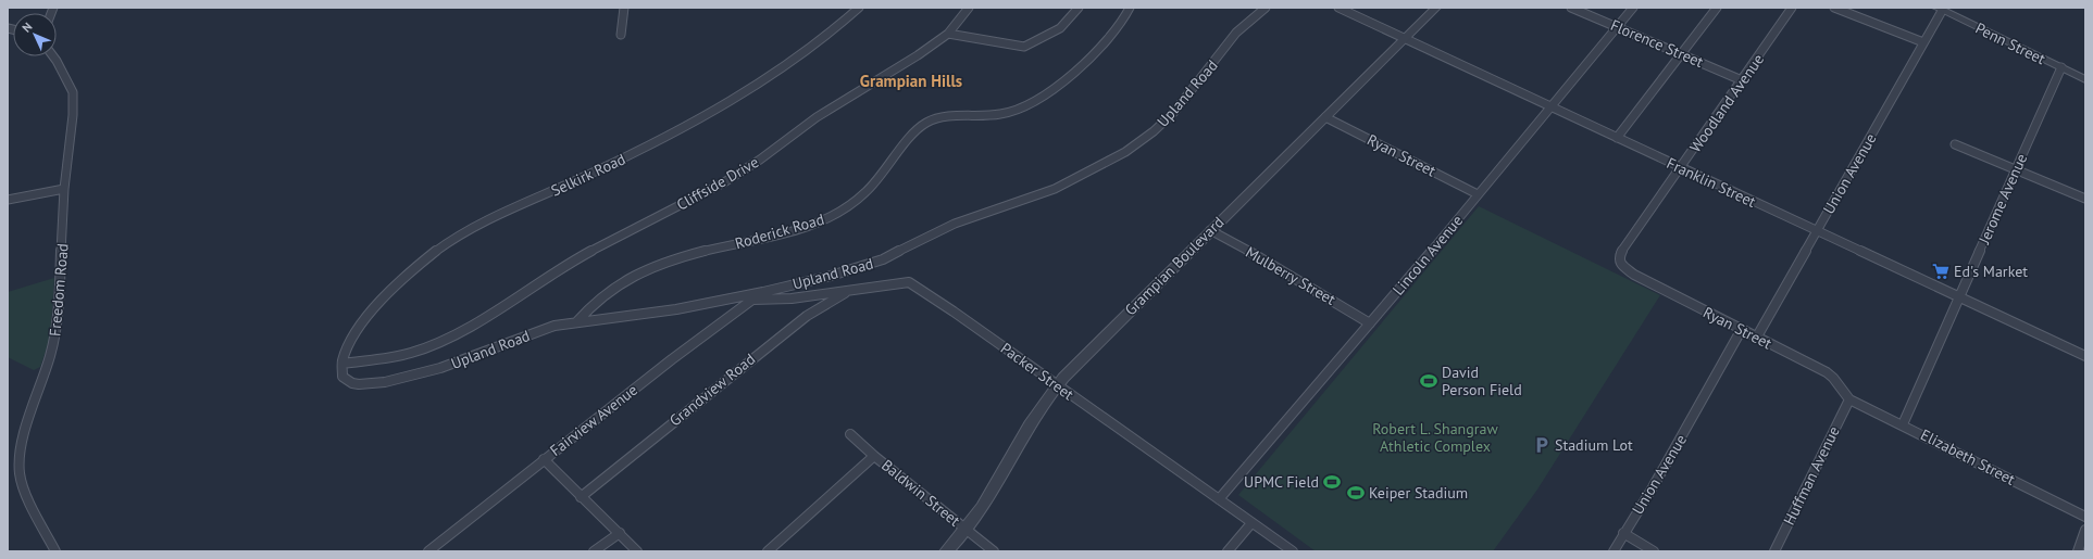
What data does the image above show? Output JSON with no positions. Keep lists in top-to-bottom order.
{
  "streets": {
    "street": [
      "Florence Street",
      "Penn Street",
      "Upland Road",
      "Woodland Avenue",
      "Ryan Street",
      "Union Avenue",
      "Selkirk Road",
      "Franklin Street",
      "Cliffside Drive",
      "Jerome Avenue",
      "Roderick Road",
      "Lincoln Avenue",
      "Grampian Boulevard",
      "Mulberry Street",
      "Freedom Road",
      "Packer Street",
      "Grandview Road",
      "Fairview Avenue",
      "Elizabeth Street",
      "Huffman Avenue",
      "Baldwin Street"
    ]
  },
  "crossings": [
    ["Florence Street", "Woodland Avenue"],
    ["Florence Street", "Lincoln Avenue"],
    ["Penn Street", "Union Avenue"],
    ["Penn Street", "Jerome Avenue"],
    ["Upland Road", "Selkirk Road"],
    ["Upland Road", "Cliffside Drive"],
    ["Upland Road", "Roderick Road"],
    ["Upland Road", "Fairview Avenue"],
    ["Woodland Avenue", "Ryan Street"],
    ["Woodland Avenue", "Franklin Street"],
    ["Ryan Street", "Union Avenue"],
    ["Ryan Street", "Lincoln Avenue"],
    ["Ryan Street", "Grampian Boulevard"],
    ["Ryan Street", "Elizabeth Street"],
    ["Ryan Street", "Huffman Avenue"],
    ["Union Avenue", "Franklin Street"],
    ["Selkirk Road", "Cliffside Drive"],
    ["Franklin Street", "Jerome Avenue"],
    ["Franklin Street", "Lincoln Avenue"],
    ["Franklin Street", "Grampian Boulevard"],
    ["Jerome Avenue", "Elizabeth Street"],
    ["Lincoln Avenue", "Mulberry Street"],
    ["Lincoln Avenue", "Packer Street"],
    ["Grampian Boulevard", "Mulberry Street"],
    ["Grampian Boulevard", "Packer Street"],
    ["Grampian Boulevard", "Baldwin Street"],
    ["Packer Street", "Grandview Road"],
    ["Packer Street", "Fairview Avenue"],
    ["Elizabeth Street", "Huffman Avenue"]
  ],
  "districts": ["Grampian Hills"],
  "parks": ["Robert L. Shangraw Athletic Complex"],
  "places": {
    "supermarket": ["Ed's Market"],
    "sports": ["David Person Field", "UPMC Field", "Keiper Stadium"],
    "parking": ["Stadium Lot"]
  },
  "north": "top left"
}
